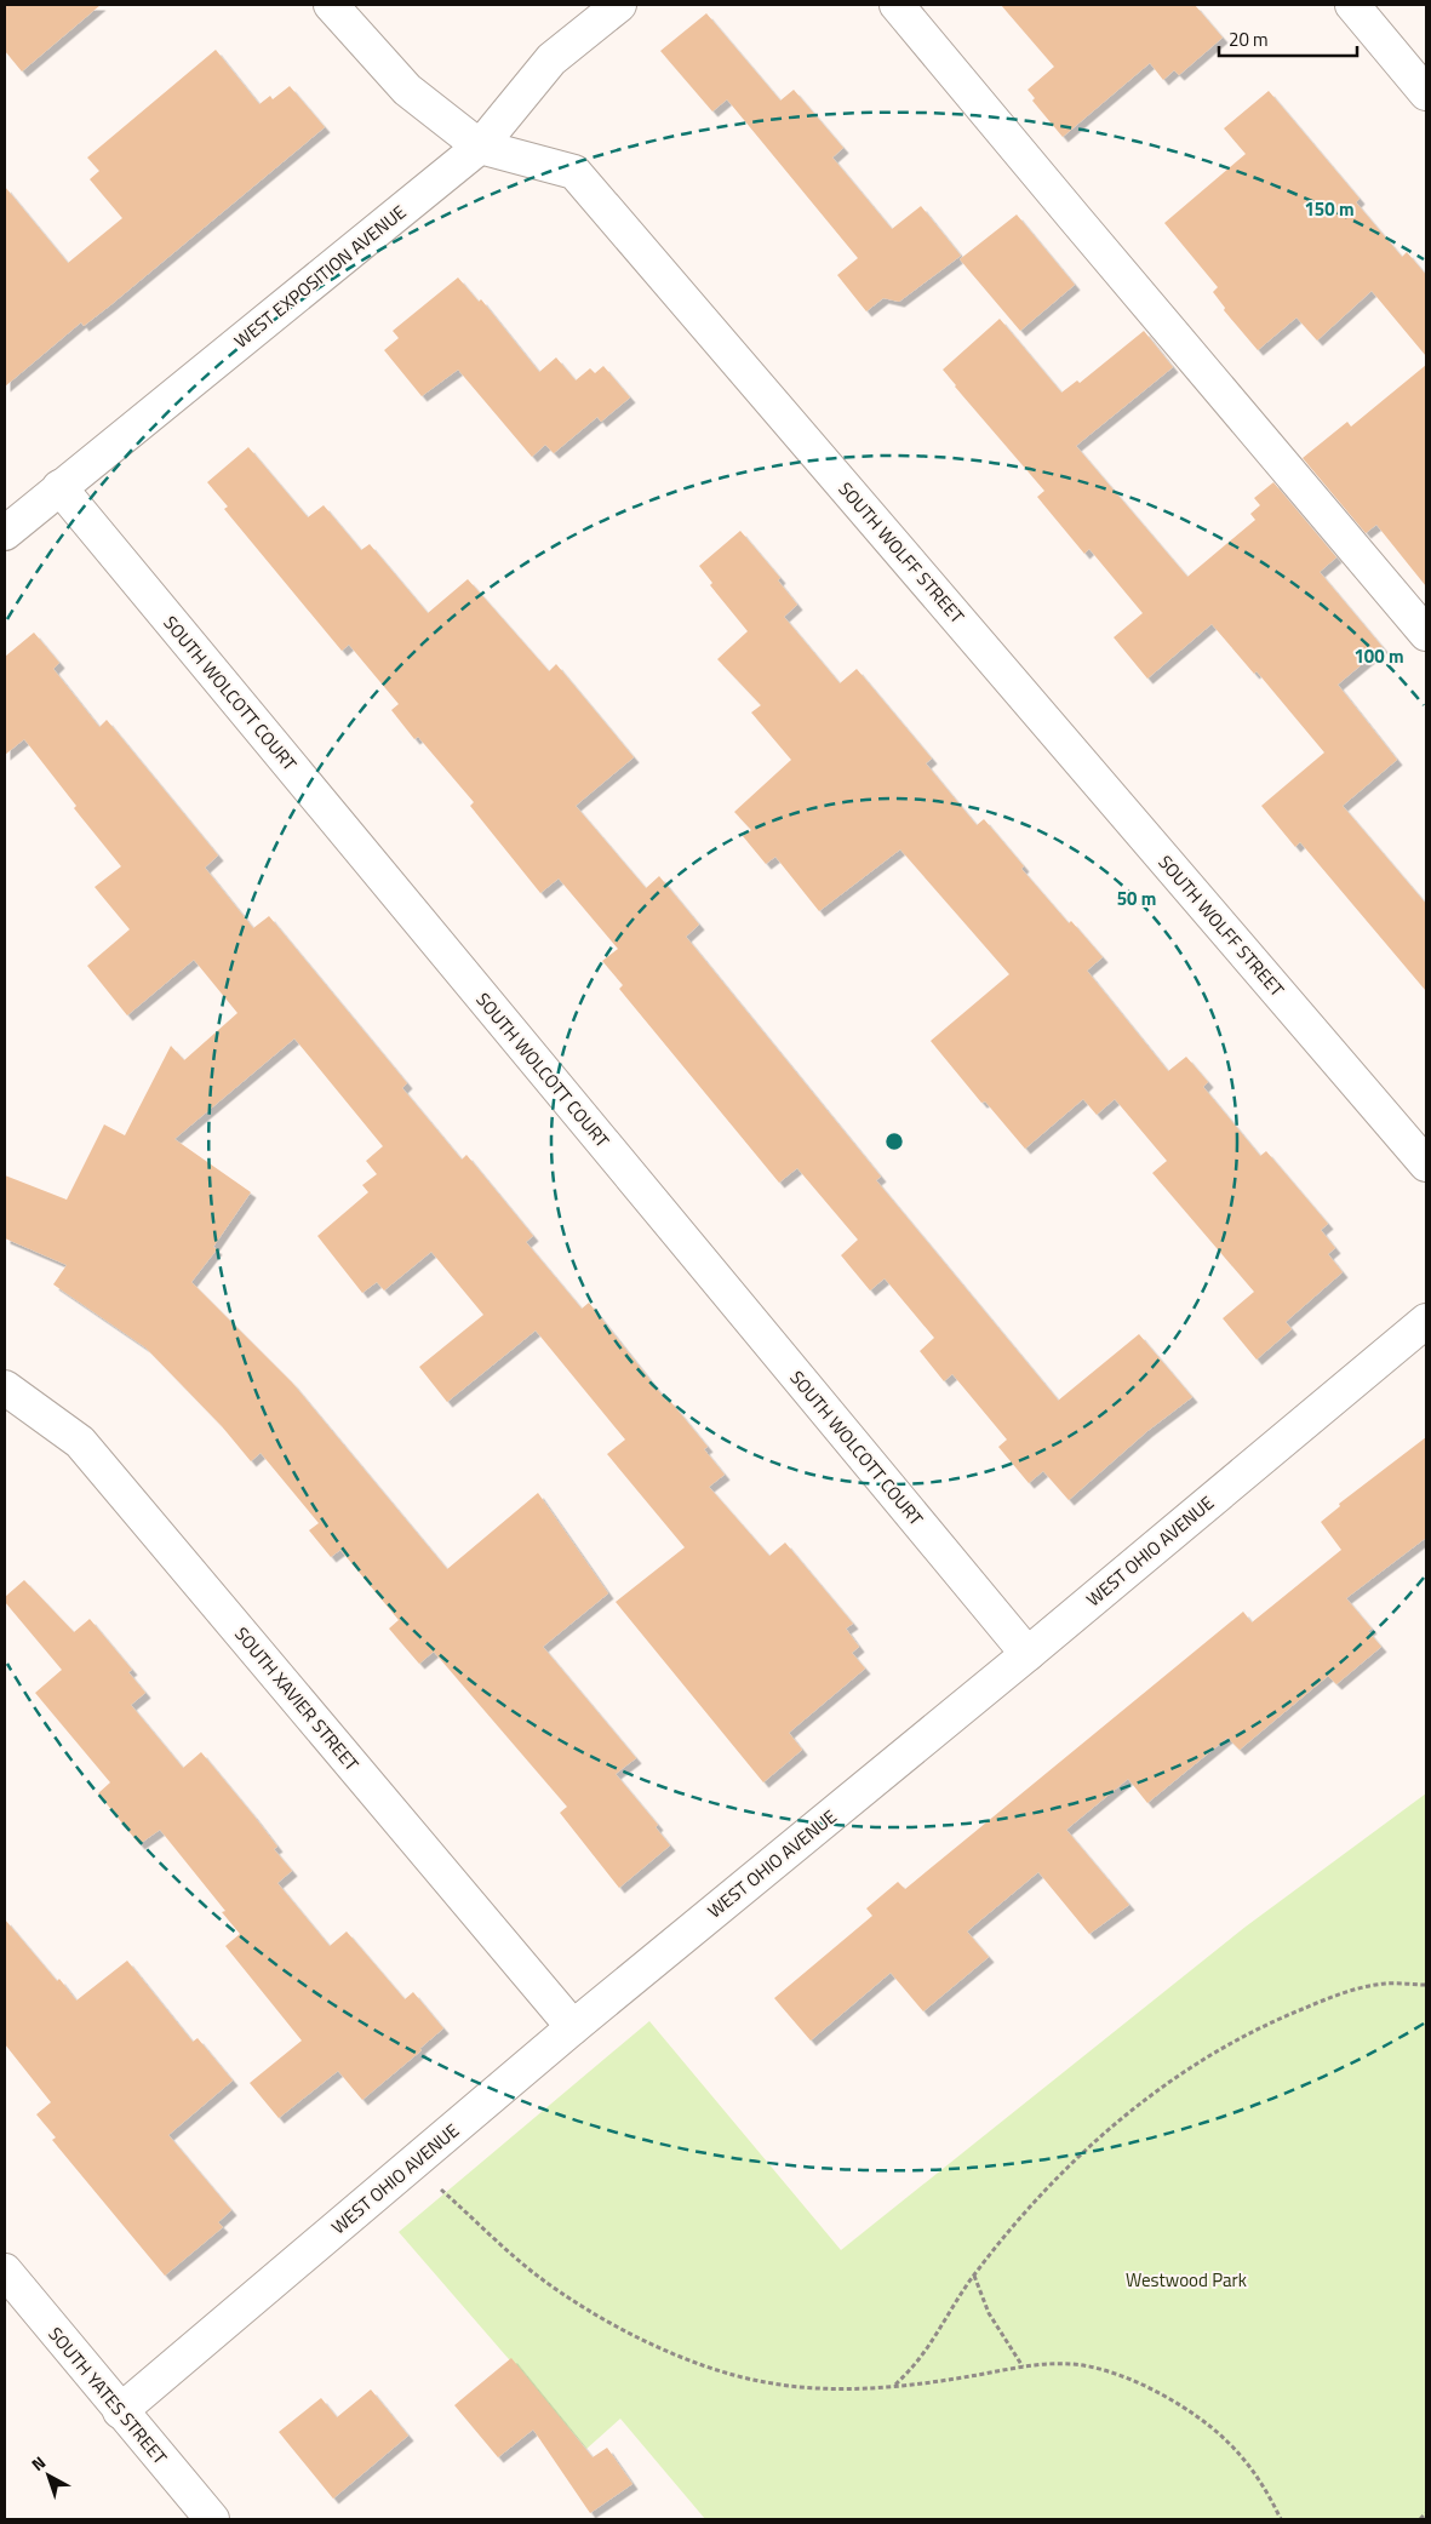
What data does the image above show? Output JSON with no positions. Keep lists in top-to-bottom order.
{
  "streets": {
    "street": [
      "WEST EXPOSITION AVENUE",
      "SOUTH WOLFF STREET",
      "SOUTH WOLCOTT COURT",
      "WEST OHIO AVENUE",
      "SOUTH XAVIER STREET",
      "SOUTH YATES STREET"
    ]
  },
  "crossings": [
    ["WEST EXPOSITION AVENUE", "SOUTH WOLFF STREET"],
    ["WEST EXPOSITION AVENUE", "SOUTH WOLCOTT COURT"],
    ["SOUTH WOLCOTT COURT", "WEST OHIO AVENUE"],
    ["WEST OHIO AVENUE", "SOUTH XAVIER STREET"],
    ["WEST OHIO AVENUE", "SOUTH YATES STREET"]
  ],
  "parks": ["Westwood Park"],
  "scale_bar": "20 m",
  "north": "top left",
  "rings": ["150 m", "100 m", "50 m"]
}
